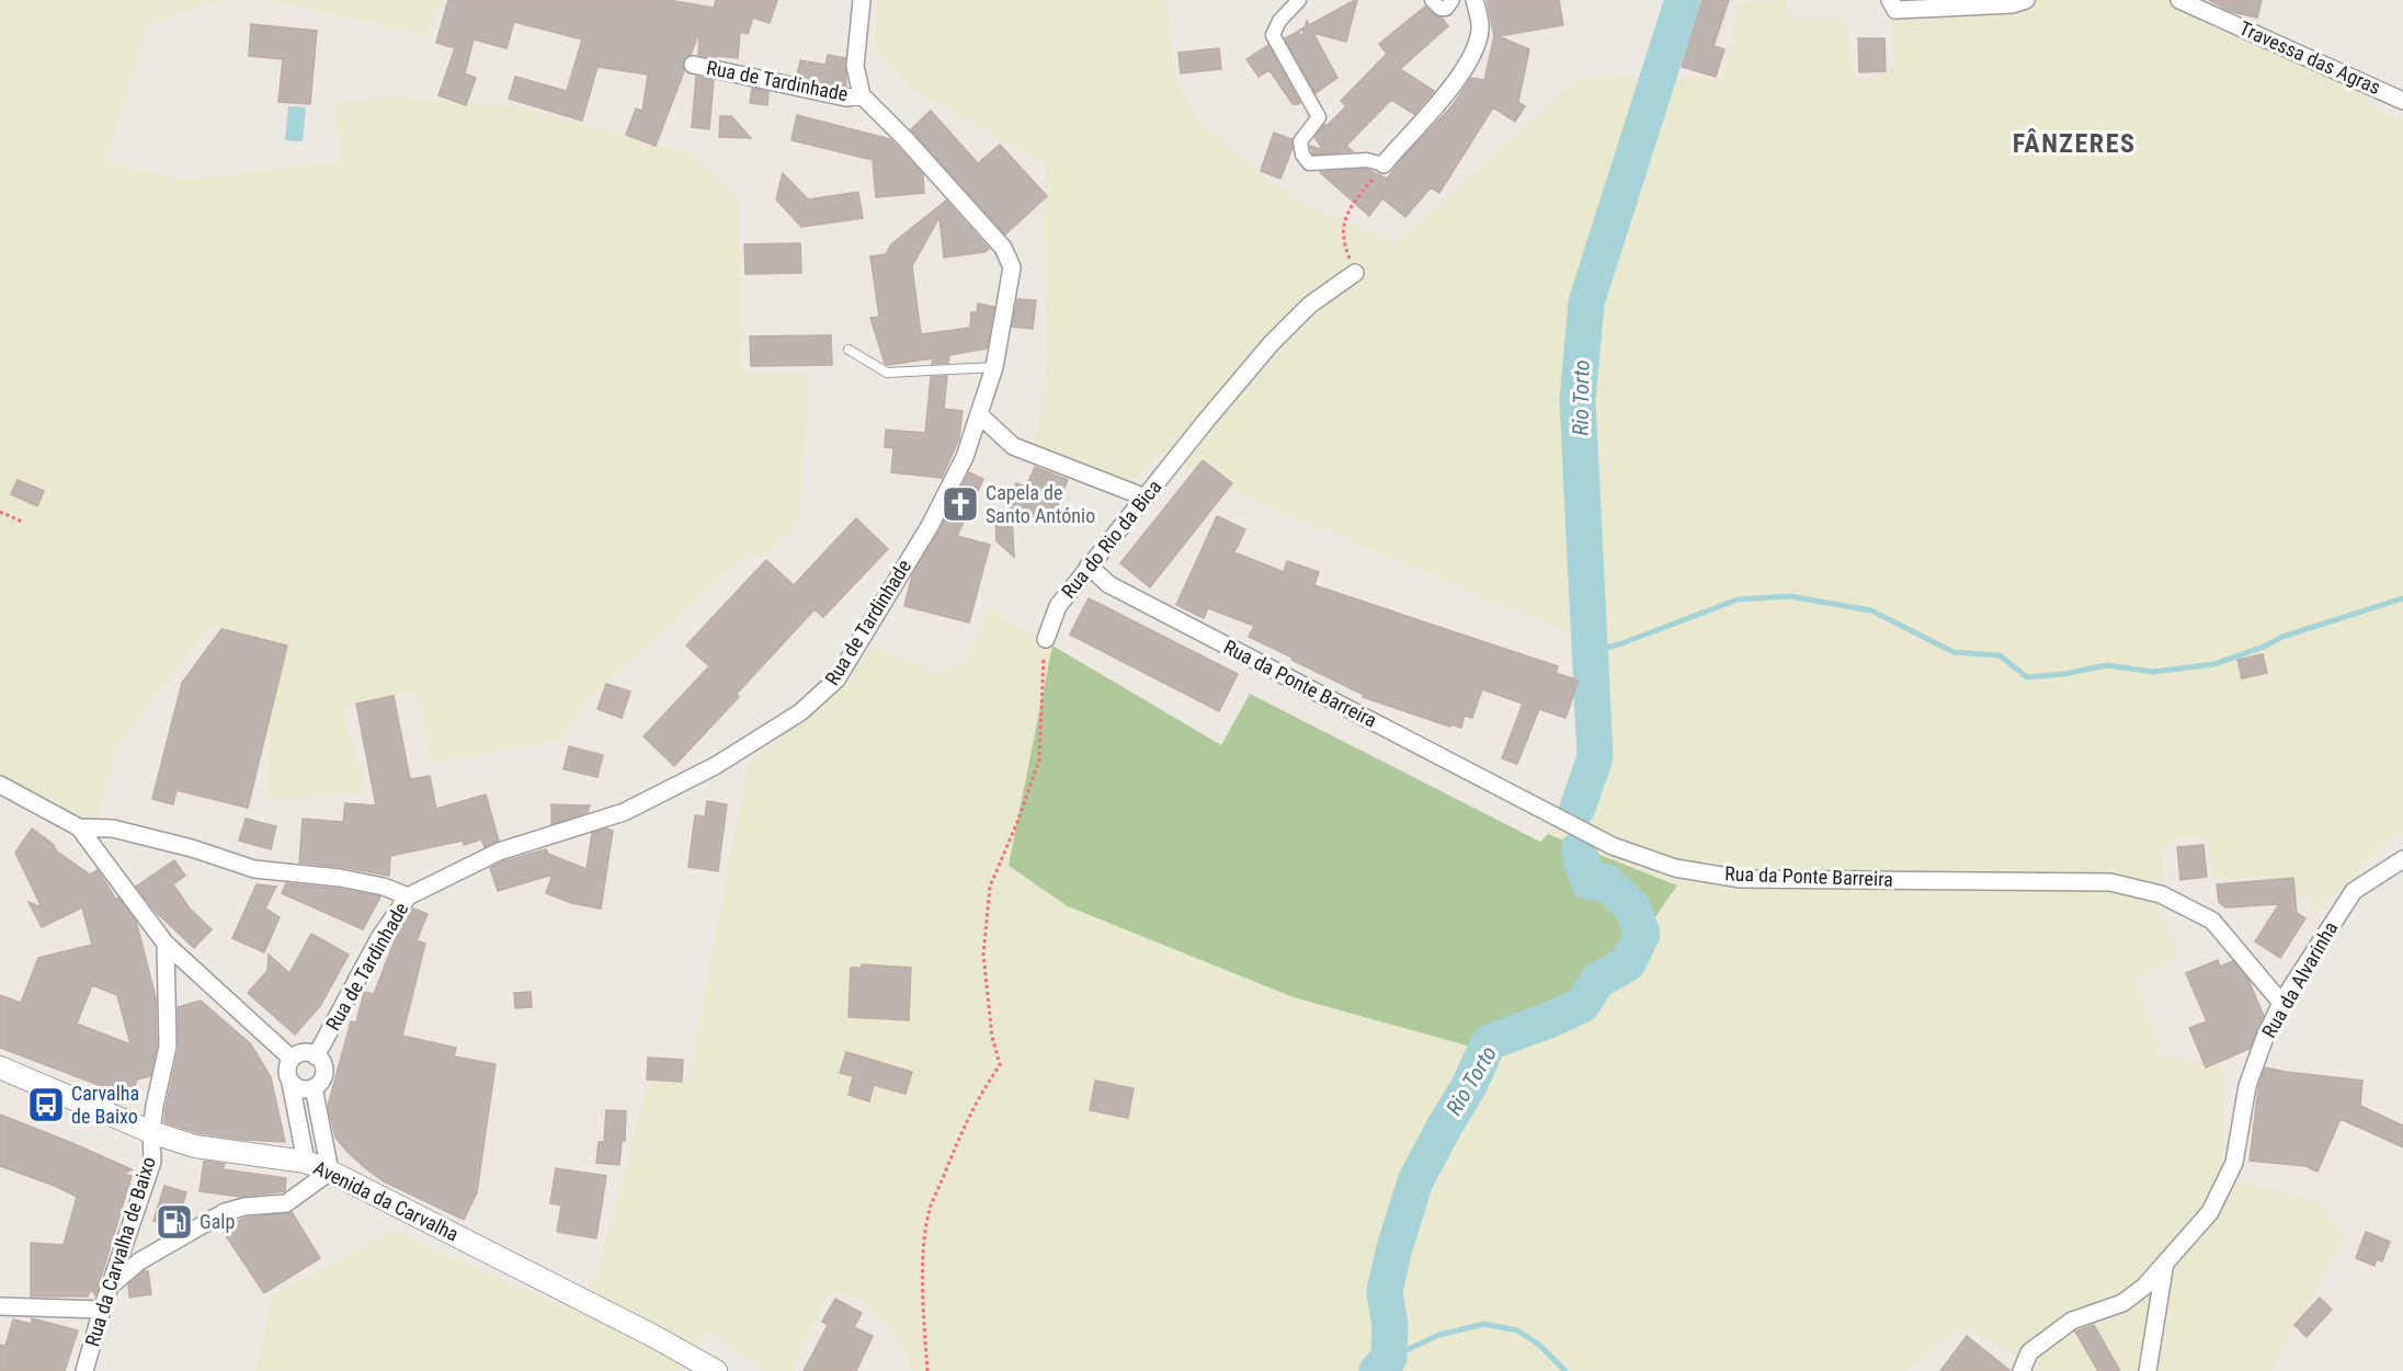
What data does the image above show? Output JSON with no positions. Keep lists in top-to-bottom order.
{
  "streets": {
    "street": [
      "Travessa das Agras",
      "Rua de Tardinhade",
      "Rua do Rio da Bica",
      "Rua da Ponte Barreira",
      "Rua da Alvarinha",
      "Avenida da Carvalha",
      "Rua da Carvalha de Baixo"
    ]
  },
  "crossings": [
    ["Rua do Rio da Bica", "Rua da Ponte Barreira"],
    ["Rua da Ponte Barreira", "Rua da Alvarinha"],
    ["Avenida da Carvalha", "Rua da Carvalha de Baixo"]
  ],
  "districts": ["FÂNZERES"],
  "water": ["Rio Torto"],
  "places": {
    "church": ["Capela de Santo António"],
    "bus stop": ["Carvalha de Baixo"],
    "fuel station": ["Galp"]
  }
}
